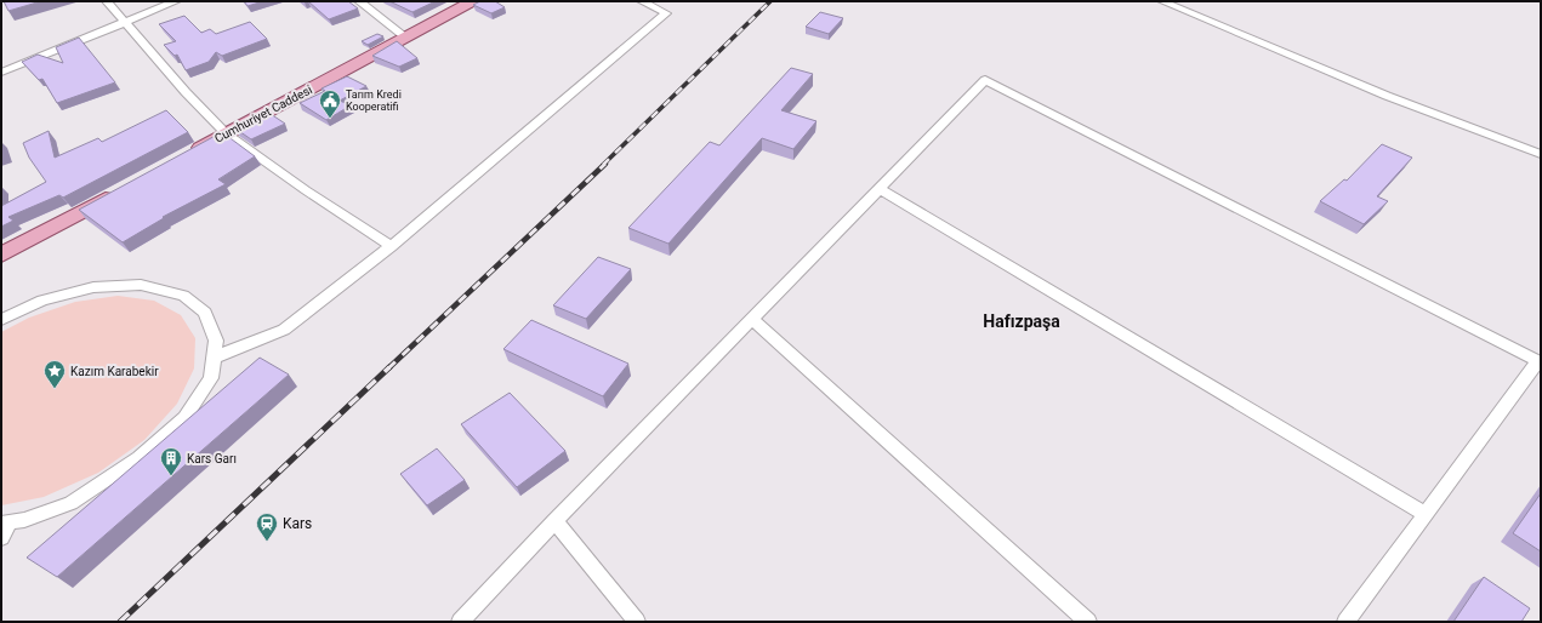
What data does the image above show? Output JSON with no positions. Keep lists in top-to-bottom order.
{
  "streets": {
    "main road": ["Cumhuriyet Caddesi"]
  },
  "districts": ["Hafızpaşa"],
  "places": {
    "public building": ["Tarım Kredi Kooperatifi"],
    "place": ["Kazım Karabekir"],
    "building": ["Kars Garı"],
    "station": ["Kars"]
  }
}
